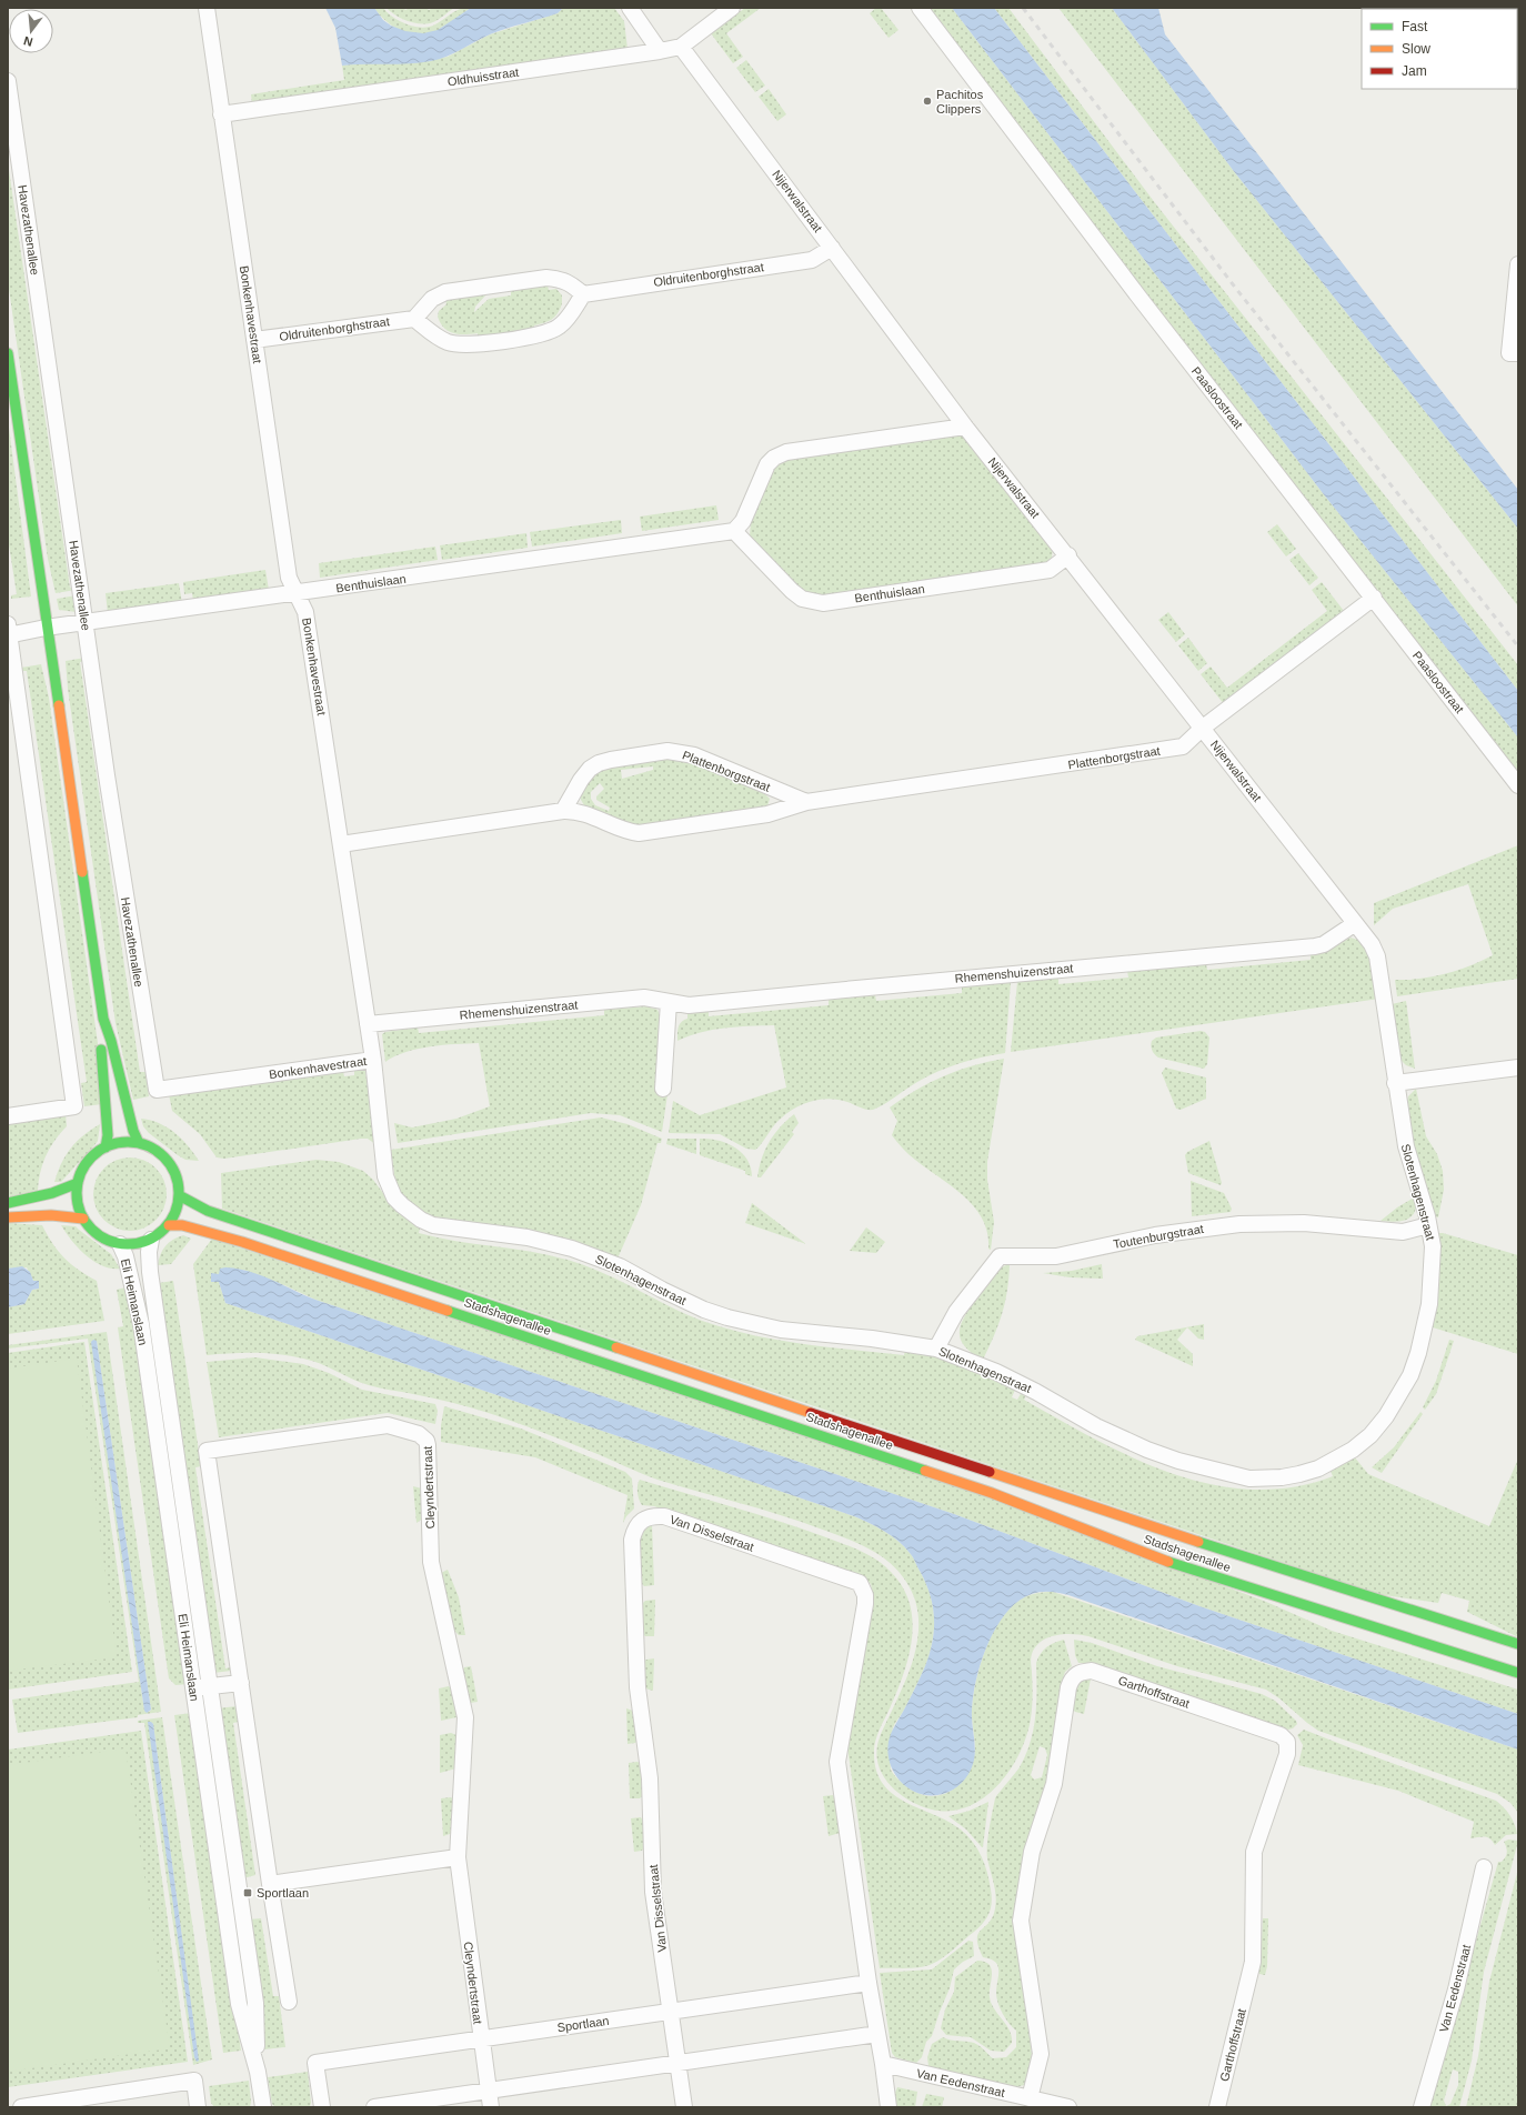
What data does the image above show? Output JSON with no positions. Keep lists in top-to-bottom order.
{
  "streets": {
    "main road": ["Stadshagenallee"],
    "street": [
      "Oldhuisstraat",
      "Nijerwalstraat",
      "Havezathenallee",
      "Oldruitenborghstraat",
      "Bonkenhavestraat",
      "Paasloostraat",
      "Benthuislaan",
      "Plattenborgstraat",
      "Rhemenshuizenstraat",
      "Slotenhagenstraat",
      "Toutenburgstraat",
      "Eli Heimanslaan",
      "Cleyndertstraat",
      "Van Disselstraat",
      "Garthoffstraat",
      "Van Eedenstraat",
      "Sportlaan"
    ]
  },
  "crossings": [
    ["Oldhuisstraat", "Nijerwalstraat"],
    ["Oldhuisstraat", "Bonkenhavestraat"],
    ["Nijerwalstraat", "Oldruitenborghstraat"],
    ["Nijerwalstraat", "Benthuislaan"],
    ["Nijerwalstraat", "Plattenborgstraat"],
    ["Nijerwalstraat", "Rhemenshuizenstraat"],
    ["Nijerwalstraat", "Slotenhagenstraat"],
    ["Havezathenallee", "Bonkenhavestraat"],
    ["Havezathenallee", "Benthuislaan"],
    ["Oldruitenborghstraat", "Bonkenhavestraat"],
    ["Bonkenhavestraat", "Benthuislaan"],
    ["Bonkenhavestraat", "Plattenborgstraat"],
    ["Bonkenhavestraat", "Rhemenshuizenstraat"],
    ["Bonkenhavestraat", "Slotenhagenstraat"],
    ["Paasloostraat", "Plattenborgstraat"],
    ["Rhemenshuizenstraat", "Slotenhagenstraat"],
    ["Slotenhagenstraat", "Toutenburgstraat"],
    ["Eli Heimanslaan", "Stadshagenallee"],
    ["Cleyndertstraat", "Sportlaan"],
    ["Van Disselstraat", "Sportlaan"],
    ["Garthoffstraat", "Van Eedenstraat"]
  ],
  "places": {
    "other": ["Pachitos Clippers"],
    "transit": ["Sportlaan"]
  },
  "legend": ["Fast", "Slow", "Jam"],
  "north": "bottom"
}
